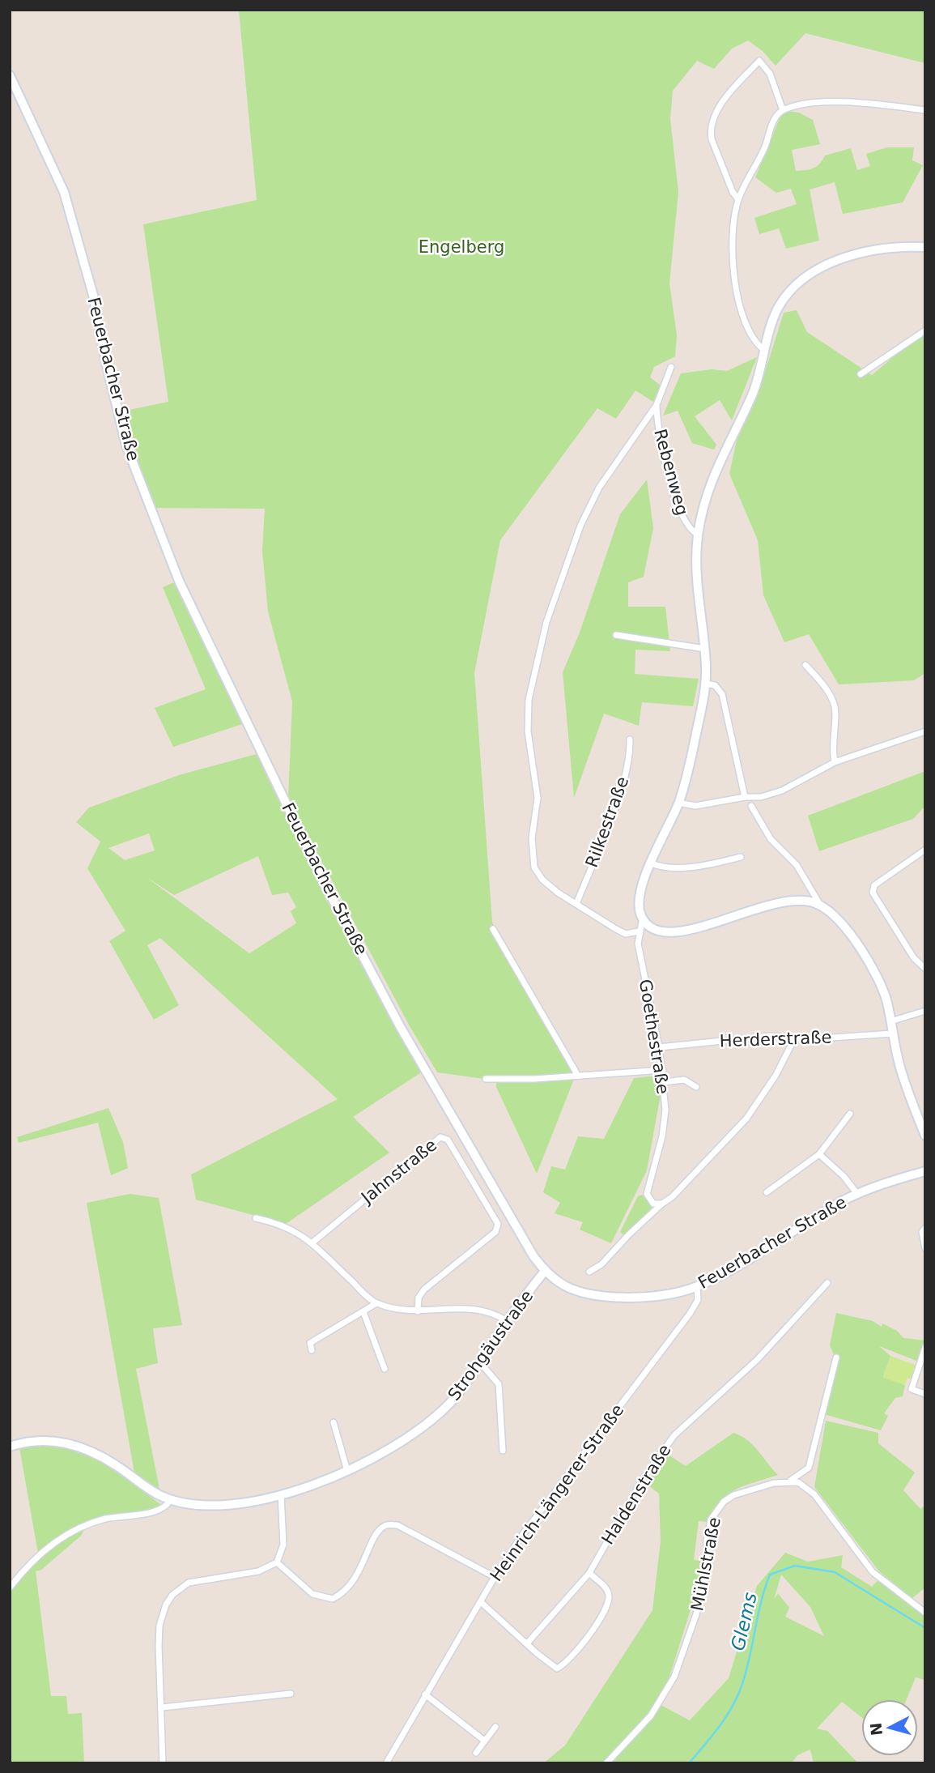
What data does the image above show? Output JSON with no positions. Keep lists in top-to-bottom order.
{
  "streets": {
    "main road": ["Feuerbacher Straße", "Strohgäustraße"],
    "street": [
      "Rebenweg",
      "Rilkestraße",
      "Goethestraße",
      "Herderstraße",
      "Jahnstraße",
      "Heinrich-Längerer-Straße",
      "Haldenstraße",
      "Mühlstraße"
    ]
  },
  "crossings": [
    ["Feuerbacher Straße", "Strohgäustraße"],
    ["Feuerbacher Straße", "Heinrich-Längerer-Straße"],
    ["Goethestraße", "Herderstraße"]
  ],
  "water": ["Glems"],
  "parks": ["Engelberg"],
  "north": "left"
}
